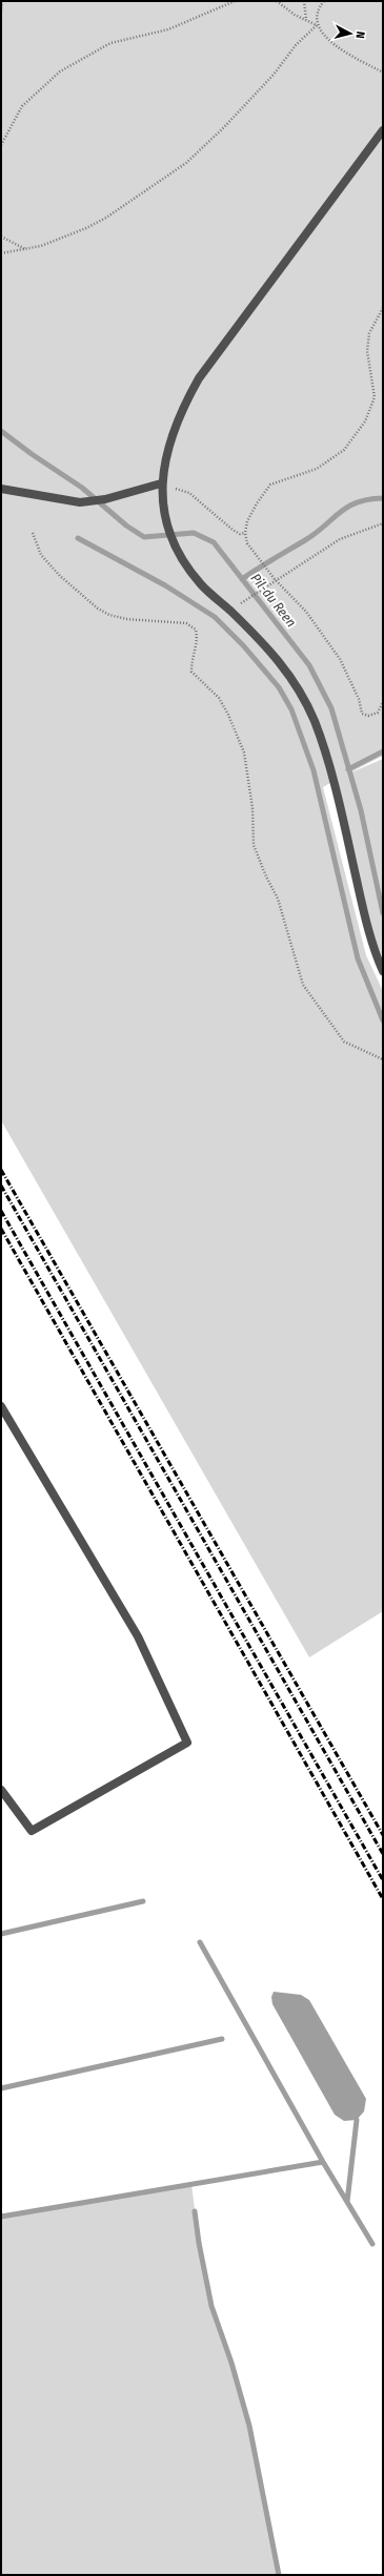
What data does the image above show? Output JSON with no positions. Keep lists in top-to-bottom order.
{
  "water": ["Pil-du Reen"],
  "north": "right"
}
